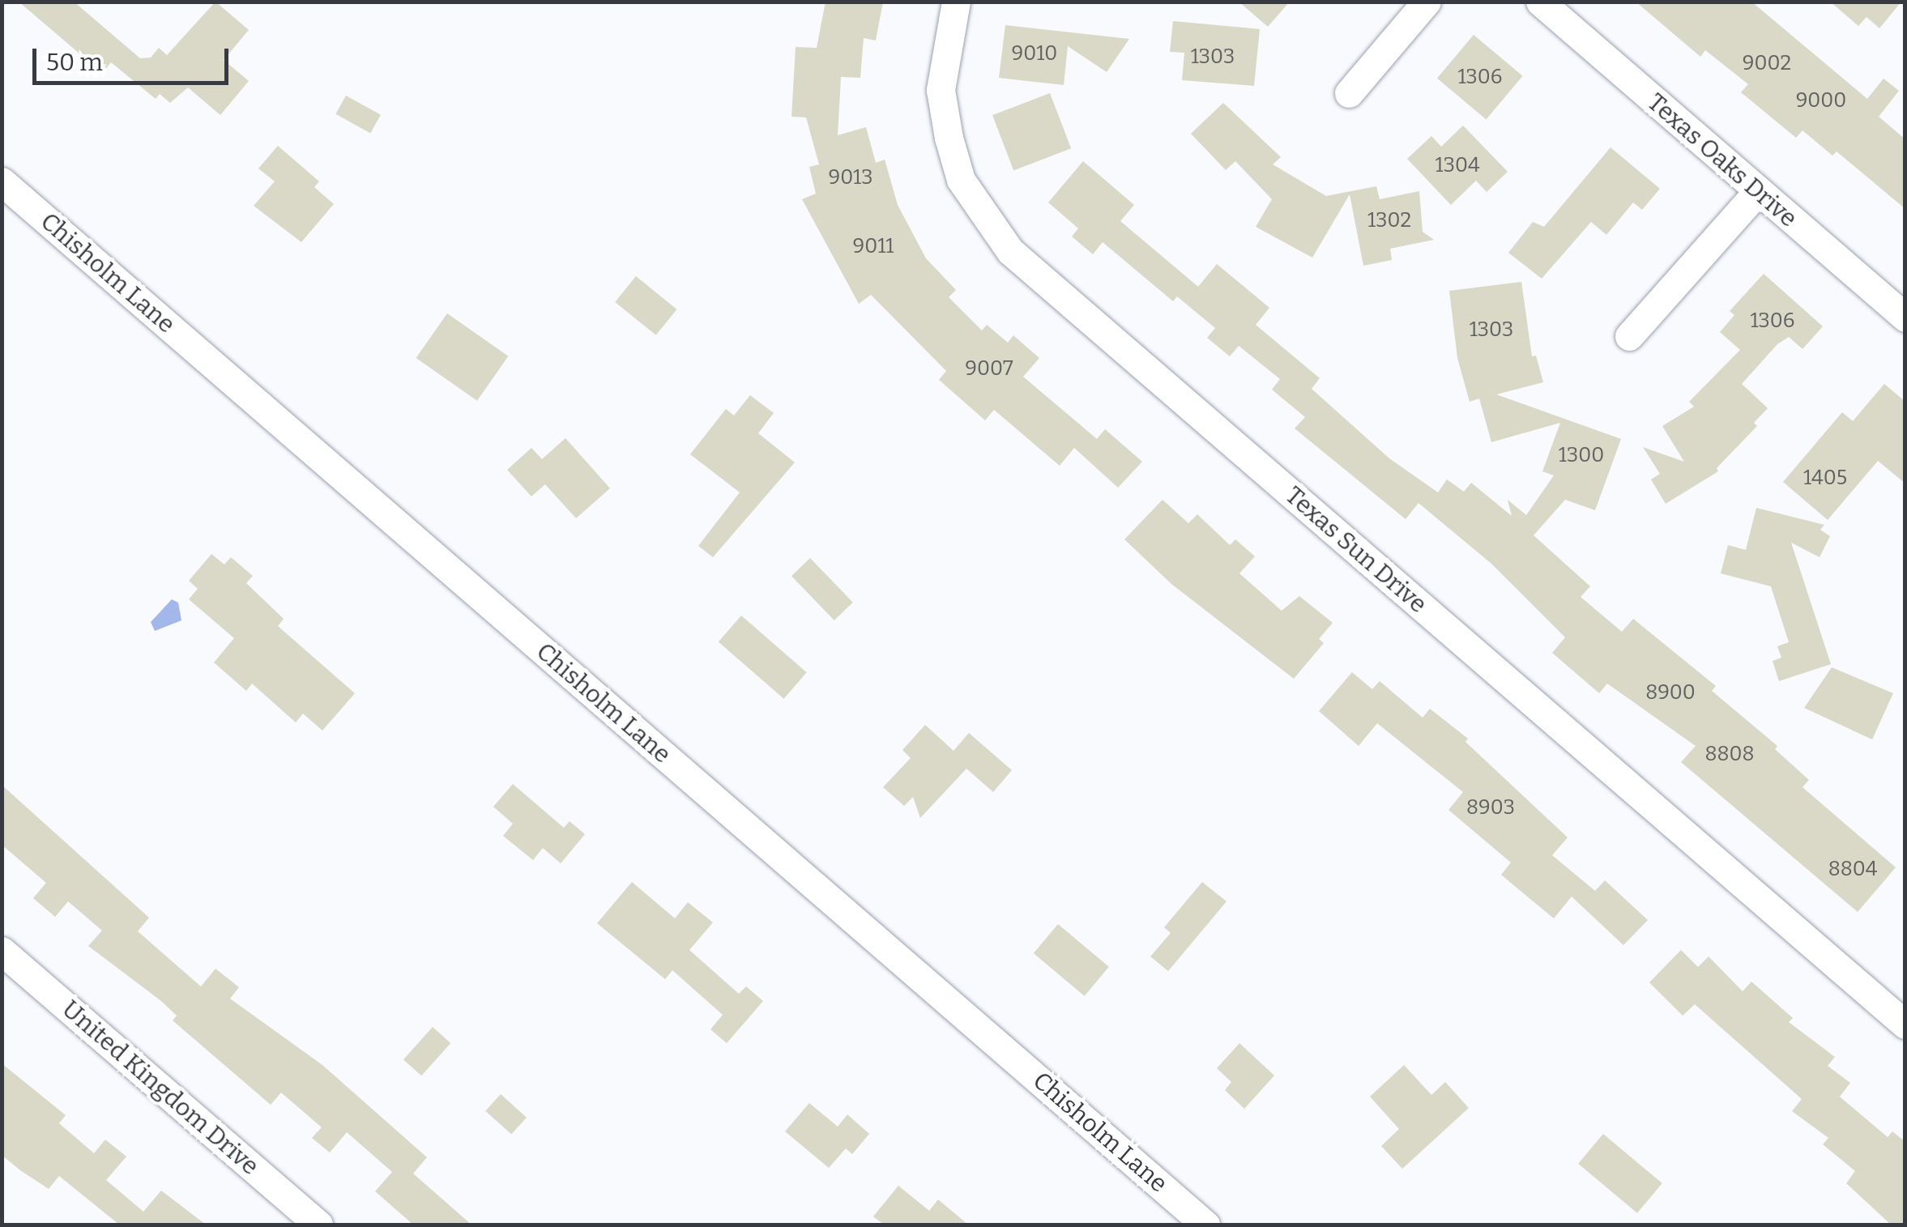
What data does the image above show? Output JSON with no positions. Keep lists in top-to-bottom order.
{
  "streets": {
    "street": [
      "Texas Oaks Drive",
      "Chisholm Lane",
      "Texas Sun Drive",
      "United Kingdom Drive"
    ]
  },
  "house_numbers": [
    "9010",
    "1303",
    "9002",
    "1306",
    "9000",
    "1304",
    "9013",
    "1302",
    "9011",
    "1306",
    "1303",
    "9007",
    "1300",
    "1405",
    "8900",
    "8808",
    "8903",
    "8804"
  ],
  "scale_bar": "50 m"
}
